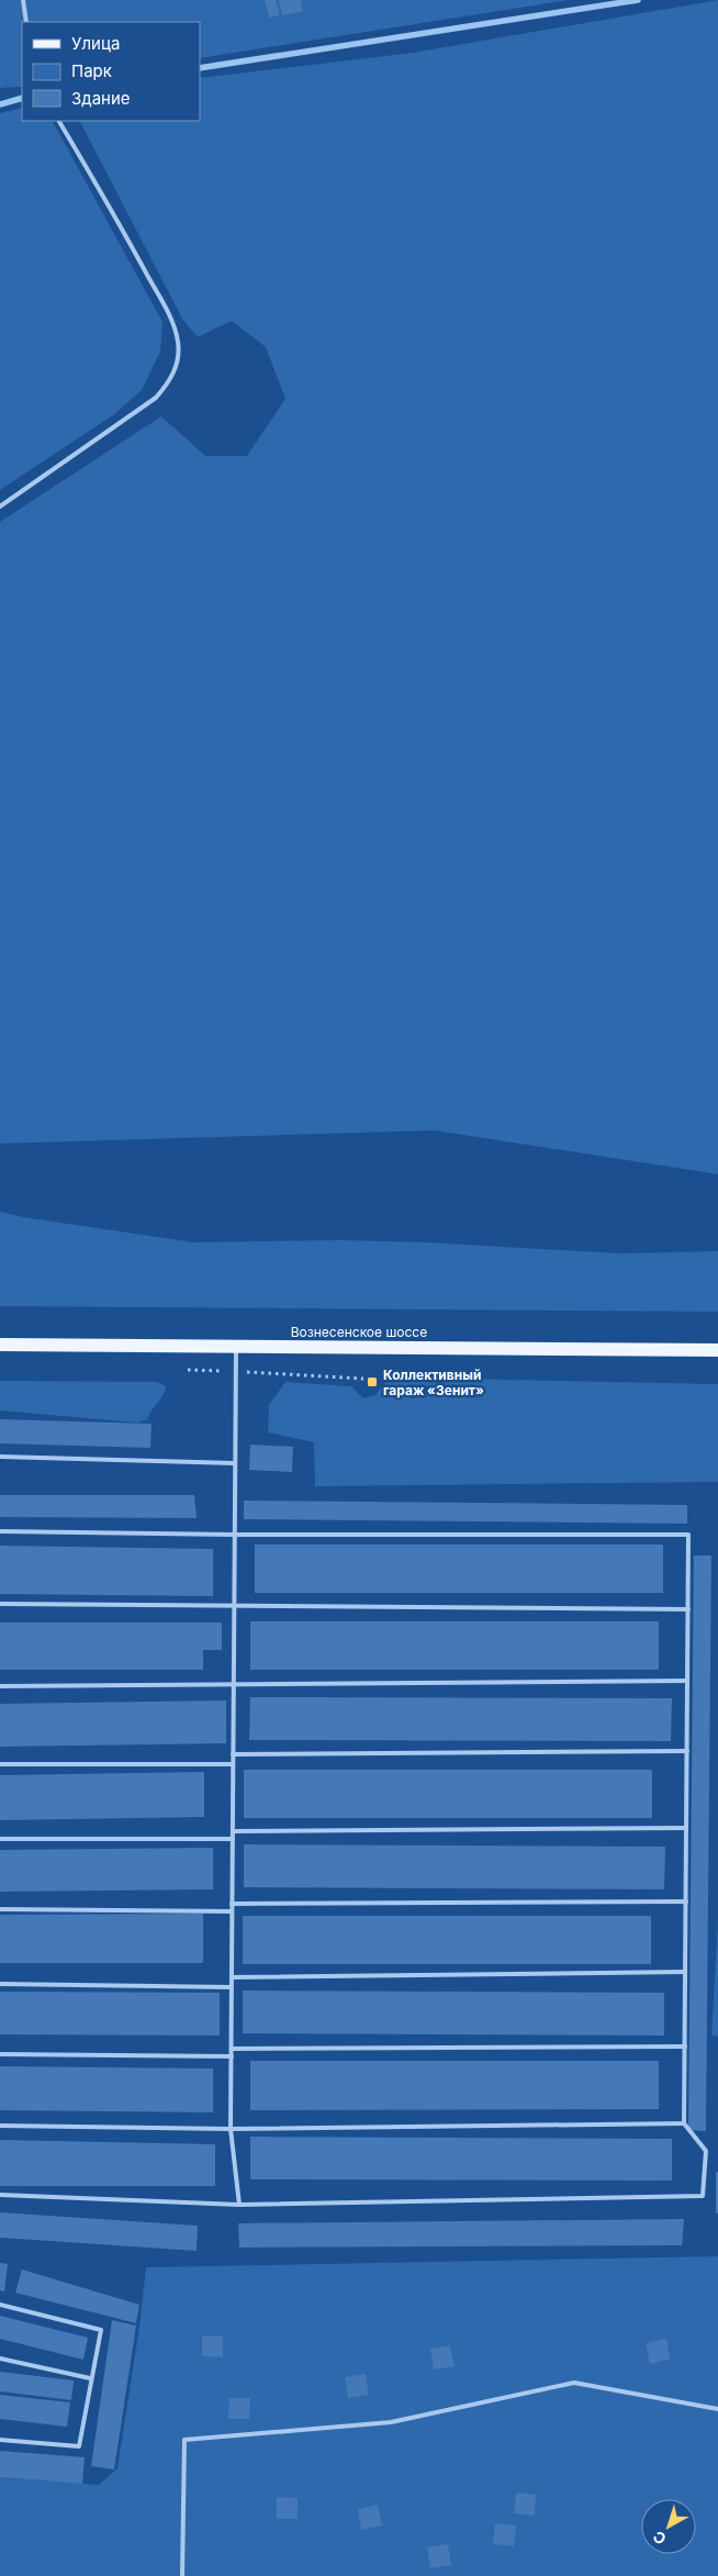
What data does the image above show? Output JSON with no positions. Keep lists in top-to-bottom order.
{
  "streets": {
    "main road": ["Вознесенское шоссе"]
  },
  "places": {
    "transit": ["Коллективный гараж «Зенит»"]
  },
  "legend": ["Улица", "Парк", "Здание"],
  "north": "bottom left"
}
